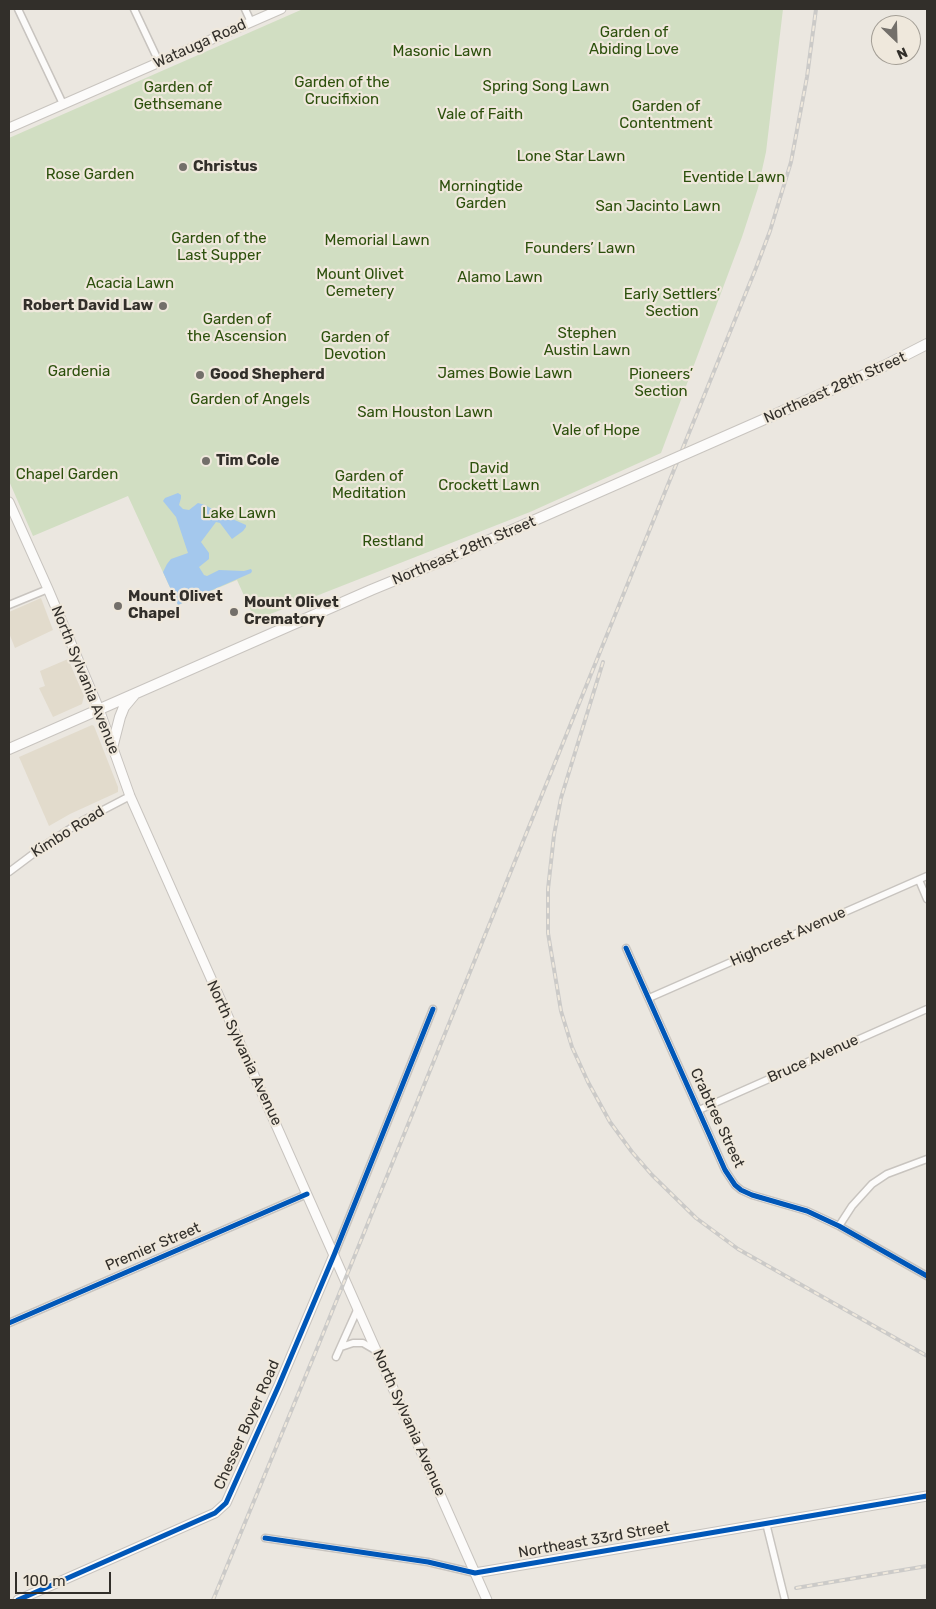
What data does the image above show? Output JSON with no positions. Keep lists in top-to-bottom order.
{
  "streets": {
    "main road": ["Northeast 28th Street"],
    "street": [
      "Watauga Road",
      "North Sylvania Avenue",
      "Kimbo Road",
      "Highcrest Avenue",
      "Bruce Avenue",
      "Crabtree Street",
      "Premier Street",
      "Chesser Boyer Road",
      "Northeast 33rd Street"
    ]
  },
  "crossings": [
    ["Northeast 28th Street", "North Sylvania Avenue"],
    ["North Sylvania Avenue", "Kimbo Road"],
    ["North Sylvania Avenue", "Premier Street"],
    ["North Sylvania Avenue", "Chesser Boyer Road"],
    ["North Sylvania Avenue", "Northeast 33rd Street"],
    ["Highcrest Avenue", "Crabtree Street"],
    ["Bruce Avenue", "Crabtree Street"]
  ],
  "parks": [
    "Garden of Abiding Love",
    "Masonic Lawn",
    "Garden of the Crucifixion",
    "Spring Song Lawn",
    "Garden of Gethsemane",
    "Garden of Contentment",
    "Vale of Faith",
    "Lone Star Lawn",
    "Rose Garden",
    "Eventide Lawn",
    "Morningtide Garden",
    "San Jacinto Lawn",
    "Garden of the Last Supper",
    "Memorial Lawn",
    "Founders’ Lawn",
    "Mount Olivet Cemetery",
    "Alamo Lawn",
    "Acacia Lawn",
    "Early Settlers’ Section",
    "Garden of the Ascension",
    "Stephen Austin Lawn",
    "Garden of Devotion",
    "Gardenia",
    "James Bowie Lawn",
    "Pioneers’ Section",
    "Garden of Angels",
    "Sam Houston Lawn",
    "Vale of Hope",
    "David Crockett Lawn",
    "Chapel Garden",
    "Garden of Meditation",
    "Lake Lawn",
    "Restland"
  ],
  "places": [
    "Christus",
    "Robert David Law",
    "Good Shepherd",
    "Tim Cole",
    "Mount Olivet Chapel",
    "Mount Olivet Crematory"
  ],
  "scale_bar": "100 m",
  "north": "bottom right"
}
